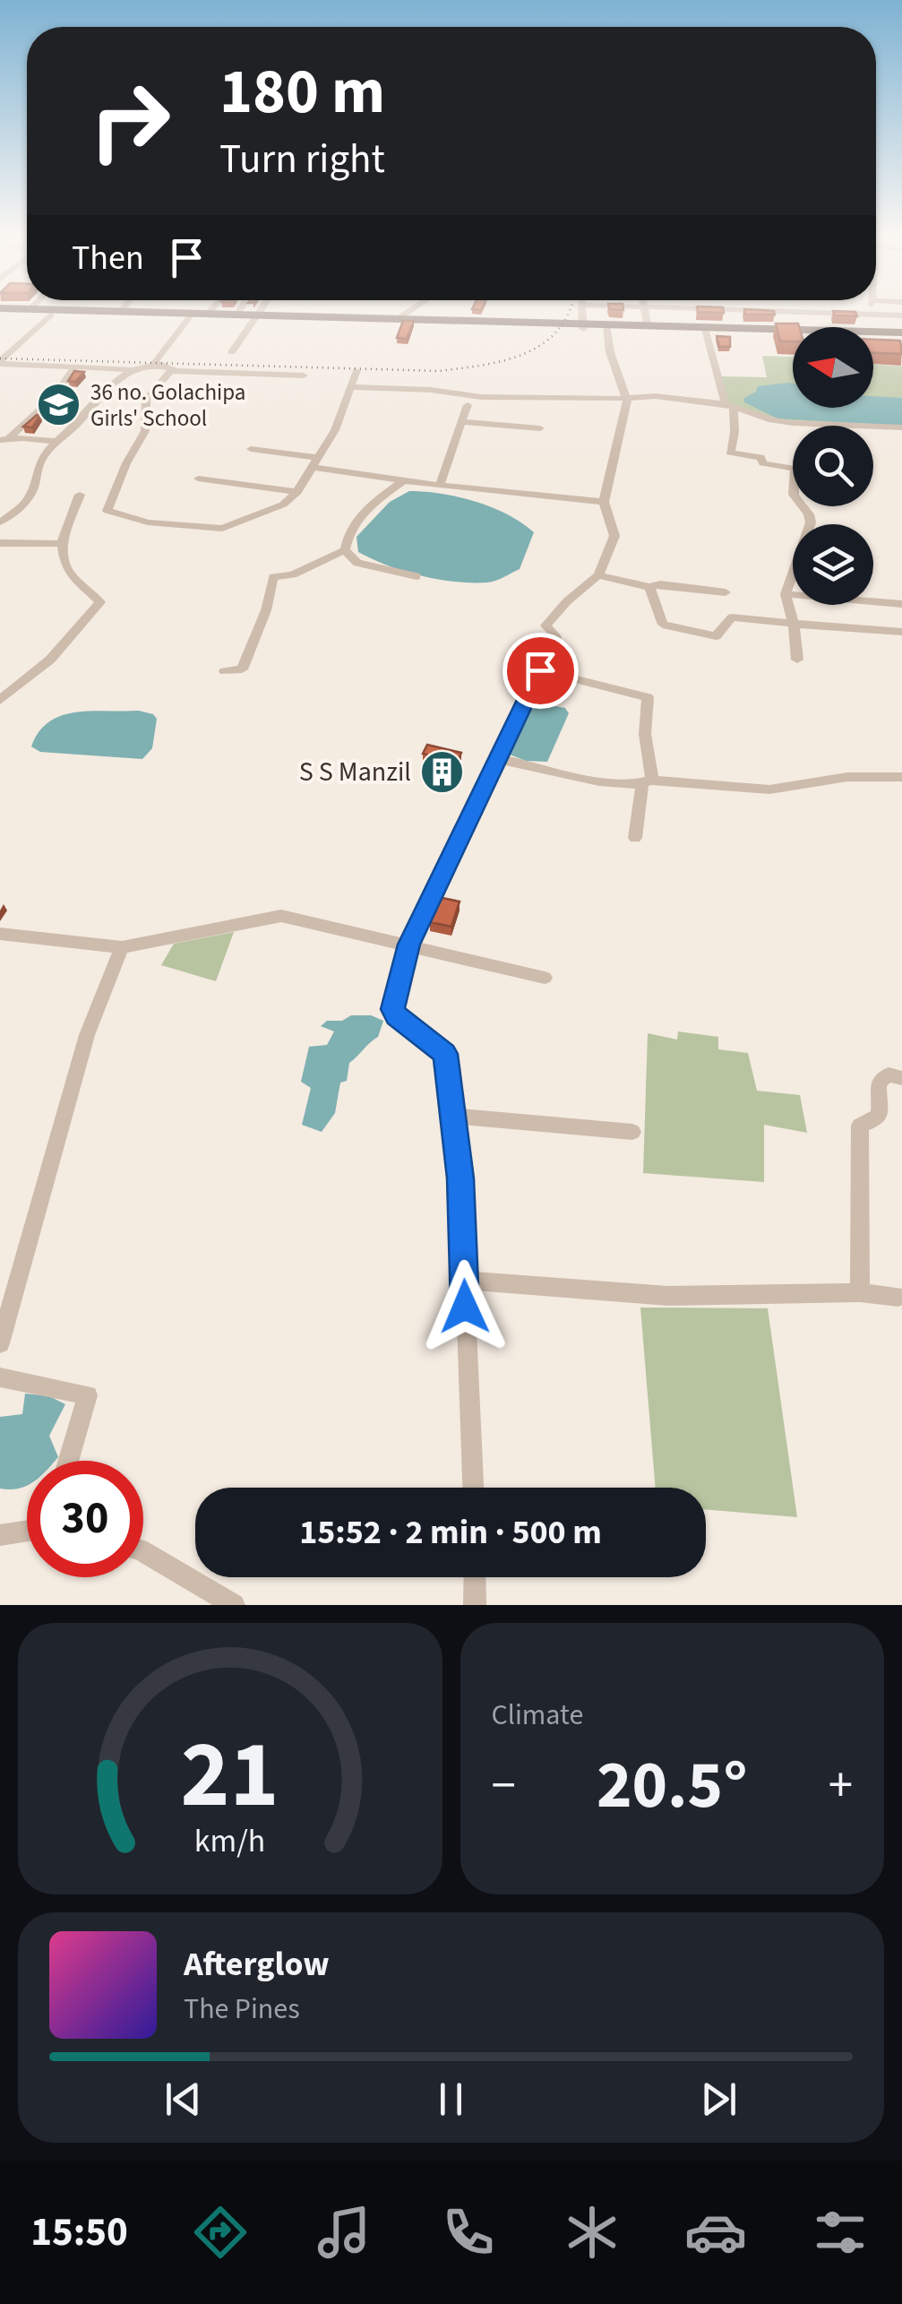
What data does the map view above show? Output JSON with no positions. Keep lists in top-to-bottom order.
{
  "places": {
    "school or university": ["36 no. Golachipa Girls' School"],
    "building": ["S S Manzil"]
  },
  "north": "left",
  "page": {
    "turn": ["180 m", "Turn right"],
    "then": "Then",
    "limit": "30",
    "trip": "15:52 · 2 min · 500 m",
    "tile": "Climate",
    "heat": ["−", "20.5°", "+"],
    "song": ["Afterglow", "The Pines"],
    "tabs": "15:50",
    "gauge": ["21", "km/h"]
  }
}
